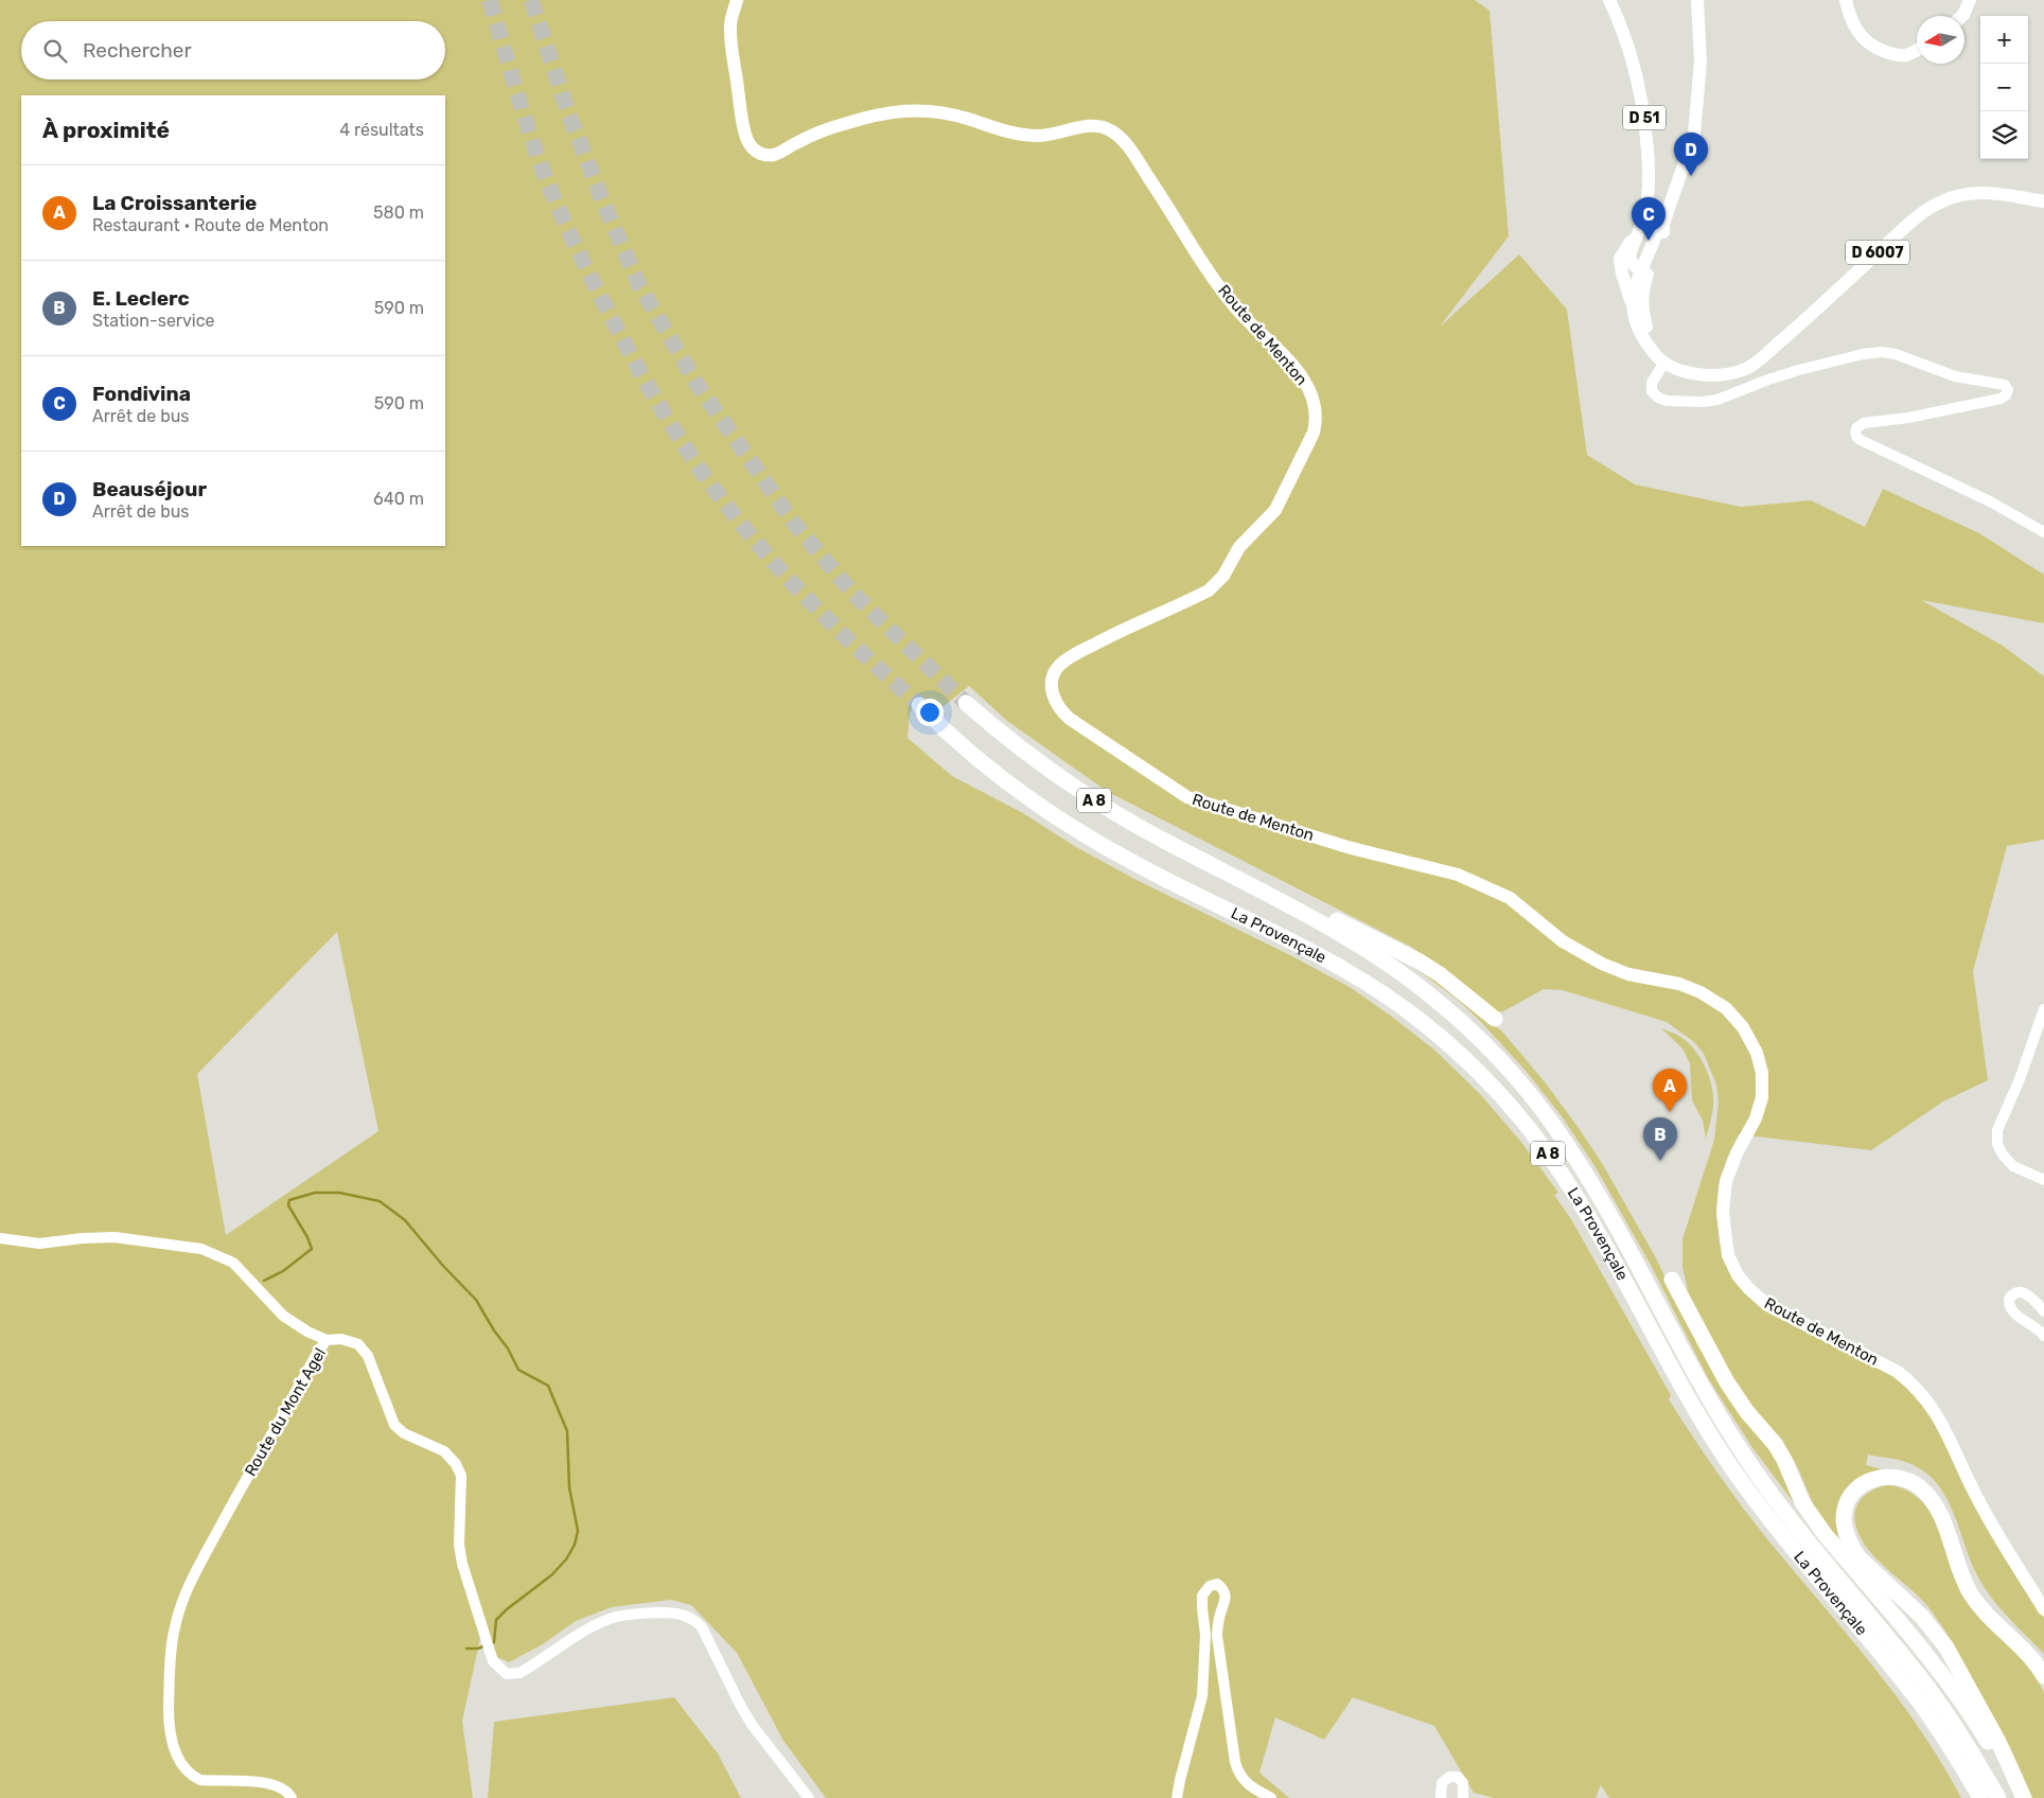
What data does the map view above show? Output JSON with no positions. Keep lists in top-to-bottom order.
{
  "streets": {
    "highway": ["A 8", "La Provençale"],
    "main road": ["D 51", "D 6007", "Route de Menton"],
    "street": ["Route du Mont Agel"]
  },
  "north": "left",
  "page": {
    "map_buttons": ["+", "−"],
    "search": "Rechercher",
    "heading": ["À proximité", "4 résultats"],
    "pins": [
      "D",
      "C",
      "A",
      "B"
    ],
    "list": [
      {
        "mark": "A",
        "name": "La Croissanterie",
        "note": "Restaurant · Route de Menton",
        "value": "580 m"
      },
      {
        "mark": "B",
        "name": "E. Leclerc",
        "note": "Station-service",
        "value": "590 m"
      },
      {
        "mark": "C",
        "name": "Fondivina",
        "note": "Arrêt de bus",
        "value": "590 m"
      },
      {
        "mark": "D",
        "name": "Beauséjour",
        "note": "Arrêt de bus",
        "value": "640 m"
      }
    ]
  }
}
